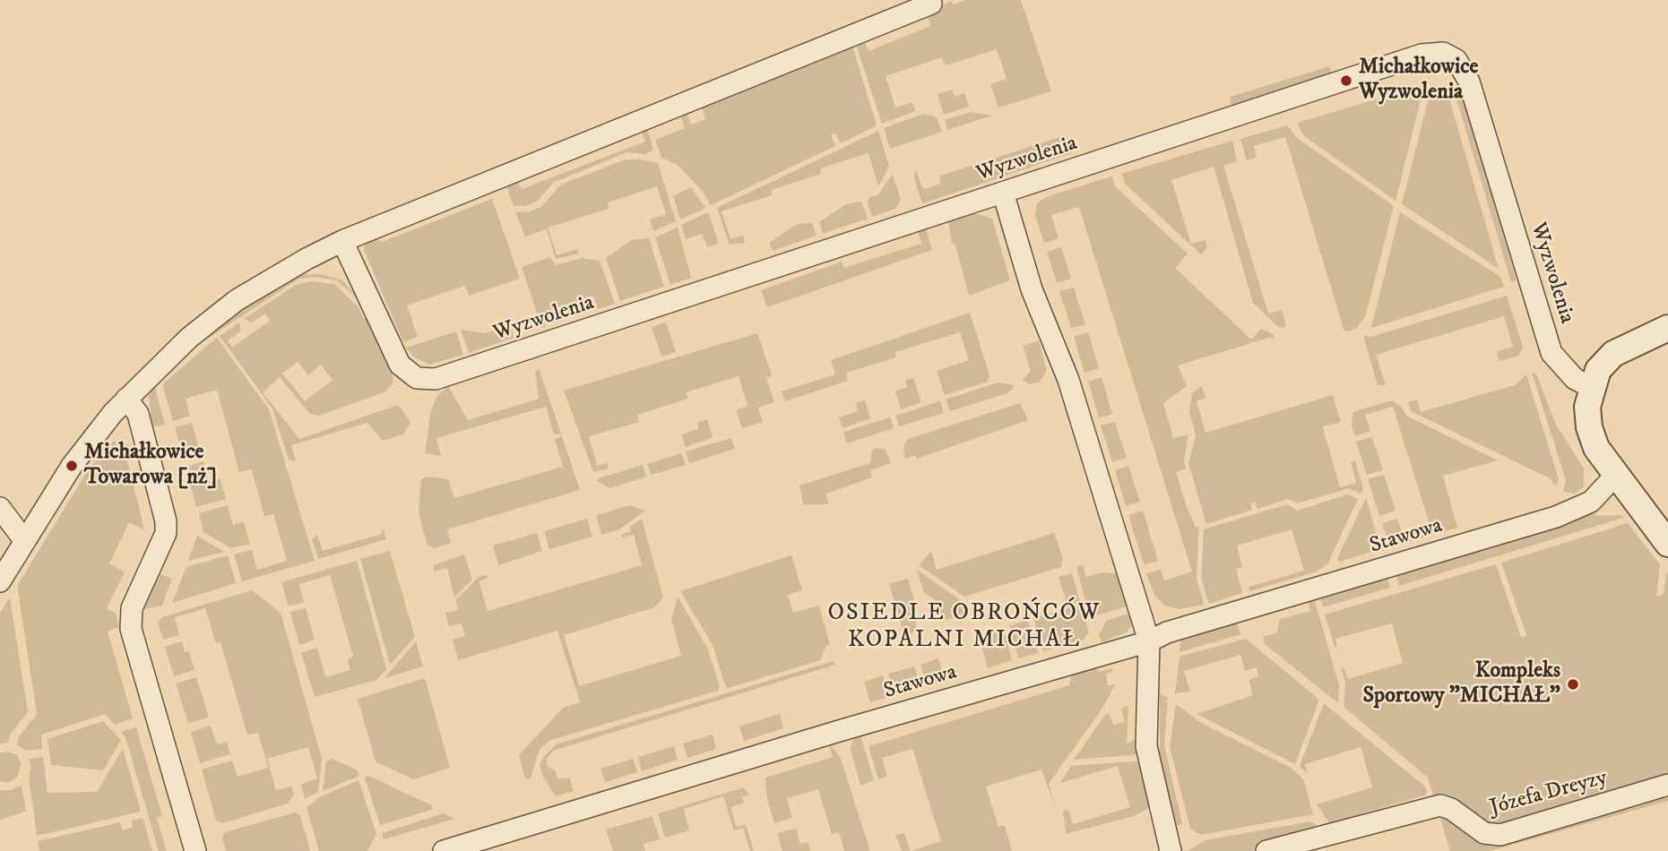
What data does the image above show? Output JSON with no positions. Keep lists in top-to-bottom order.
{
  "streets": {
    "street": ["Wyzwolenia", "Stawowa", "Józefa Dreyzy"]
  },
  "districts": ["OSIEDLE OBROŃCÓW KOPALNI MICHAŁ"],
  "places": ["Michałkowice Wyzwolenia", "Michałkowice Towarowa [nż]", "Kompleks Sportowy \"MICHAŁ\""]
}
